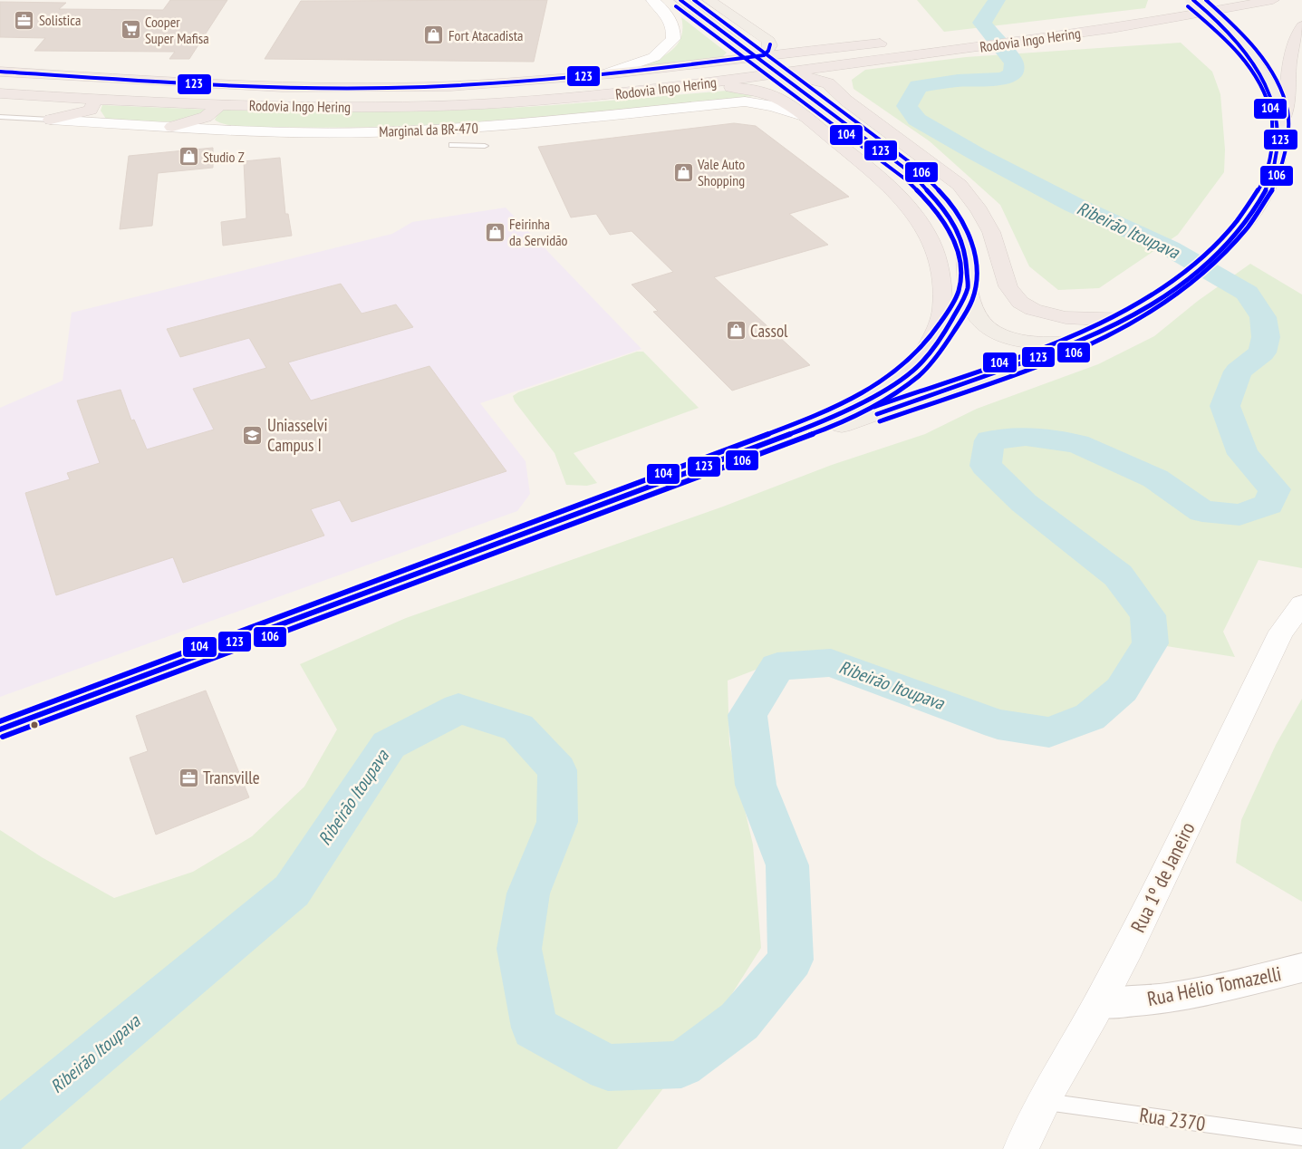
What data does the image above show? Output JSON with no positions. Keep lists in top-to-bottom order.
{
  "streets": {
    "highway": ["Rodovia Ingo Hering"],
    "street": ["Marginal da BR-470", "Rua 1º de Janeiro", "Rua Hélio Tomazelli"],
    "lane": ["Rua 2370"]
  },
  "crossings": [
    ["Rua 1º de Janeiro", "Rua Hélio Tomazelli"],
    ["Rua 1º de Janeiro", "Rua 2370"]
  ],
  "water": ["Ribeirão Itoupava"],
  "places": {
    "office": ["Solistica", "Transville"],
    "supermarket": ["Cooper Super Mafisa"],
    "shop": [
      "Fort Atacadista",
      "Studio Z",
      "Vale Auto Shopping",
      "Feirinha da Servidão",
      "Cassol"
    ],
    "school or university": ["Uniasselvi Campus I"]
  },
  "lines": ["transit line 123", "transit line 106", "transit line 104"]
}
